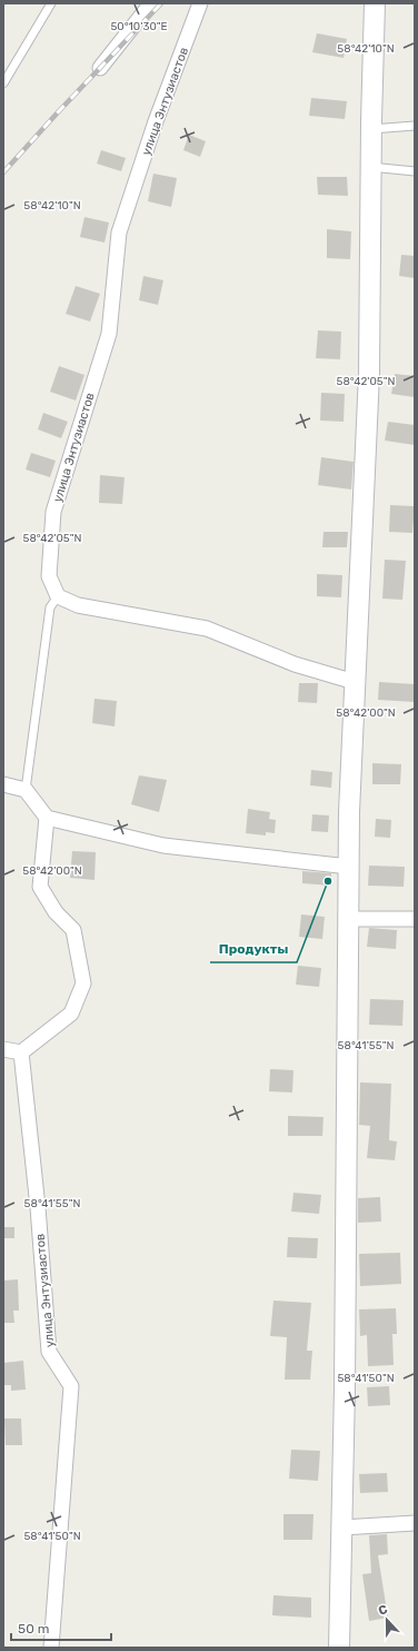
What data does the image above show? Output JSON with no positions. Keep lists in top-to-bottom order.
{
  "streets": {
    "street": ["улица Энтузиастов"]
  },
  "places": ["Продукты"],
  "scale_bar": "50 m",
  "north": "top",
  "coordinates": [
    "50°10'30\"E",
    "58°42'10\"N",
    "58°42'05\"N",
    "58°42'00\"N",
    "58°41'55\"N",
    "58°41'50\"N"
  ]
}
